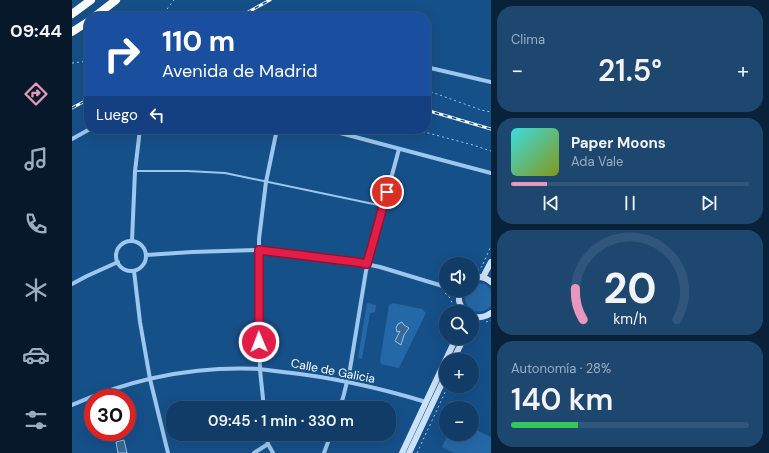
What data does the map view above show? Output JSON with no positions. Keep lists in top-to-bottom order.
{
  "streets": {
    "street": ["Calle de Galicia"]
  },
  "page": {
    "tabs": "09:44",
    "tile": [
      "Clima",
      ["Autonomía · 28%", "140 km"]
    ],
    "turn": ["110 m", "Avenida de Madrid"],
    "heat": ["−", "21.5°", "+"],
    "then": "Luego",
    "song": ["Paper Moons", "Ada Vale"],
    "map_buttons": ["+", "−"],
    "limit": "30",
    "trip": "09:45 · 1 min · 330 m",
    "gauge": ["20", "km/h"]
  }
}
